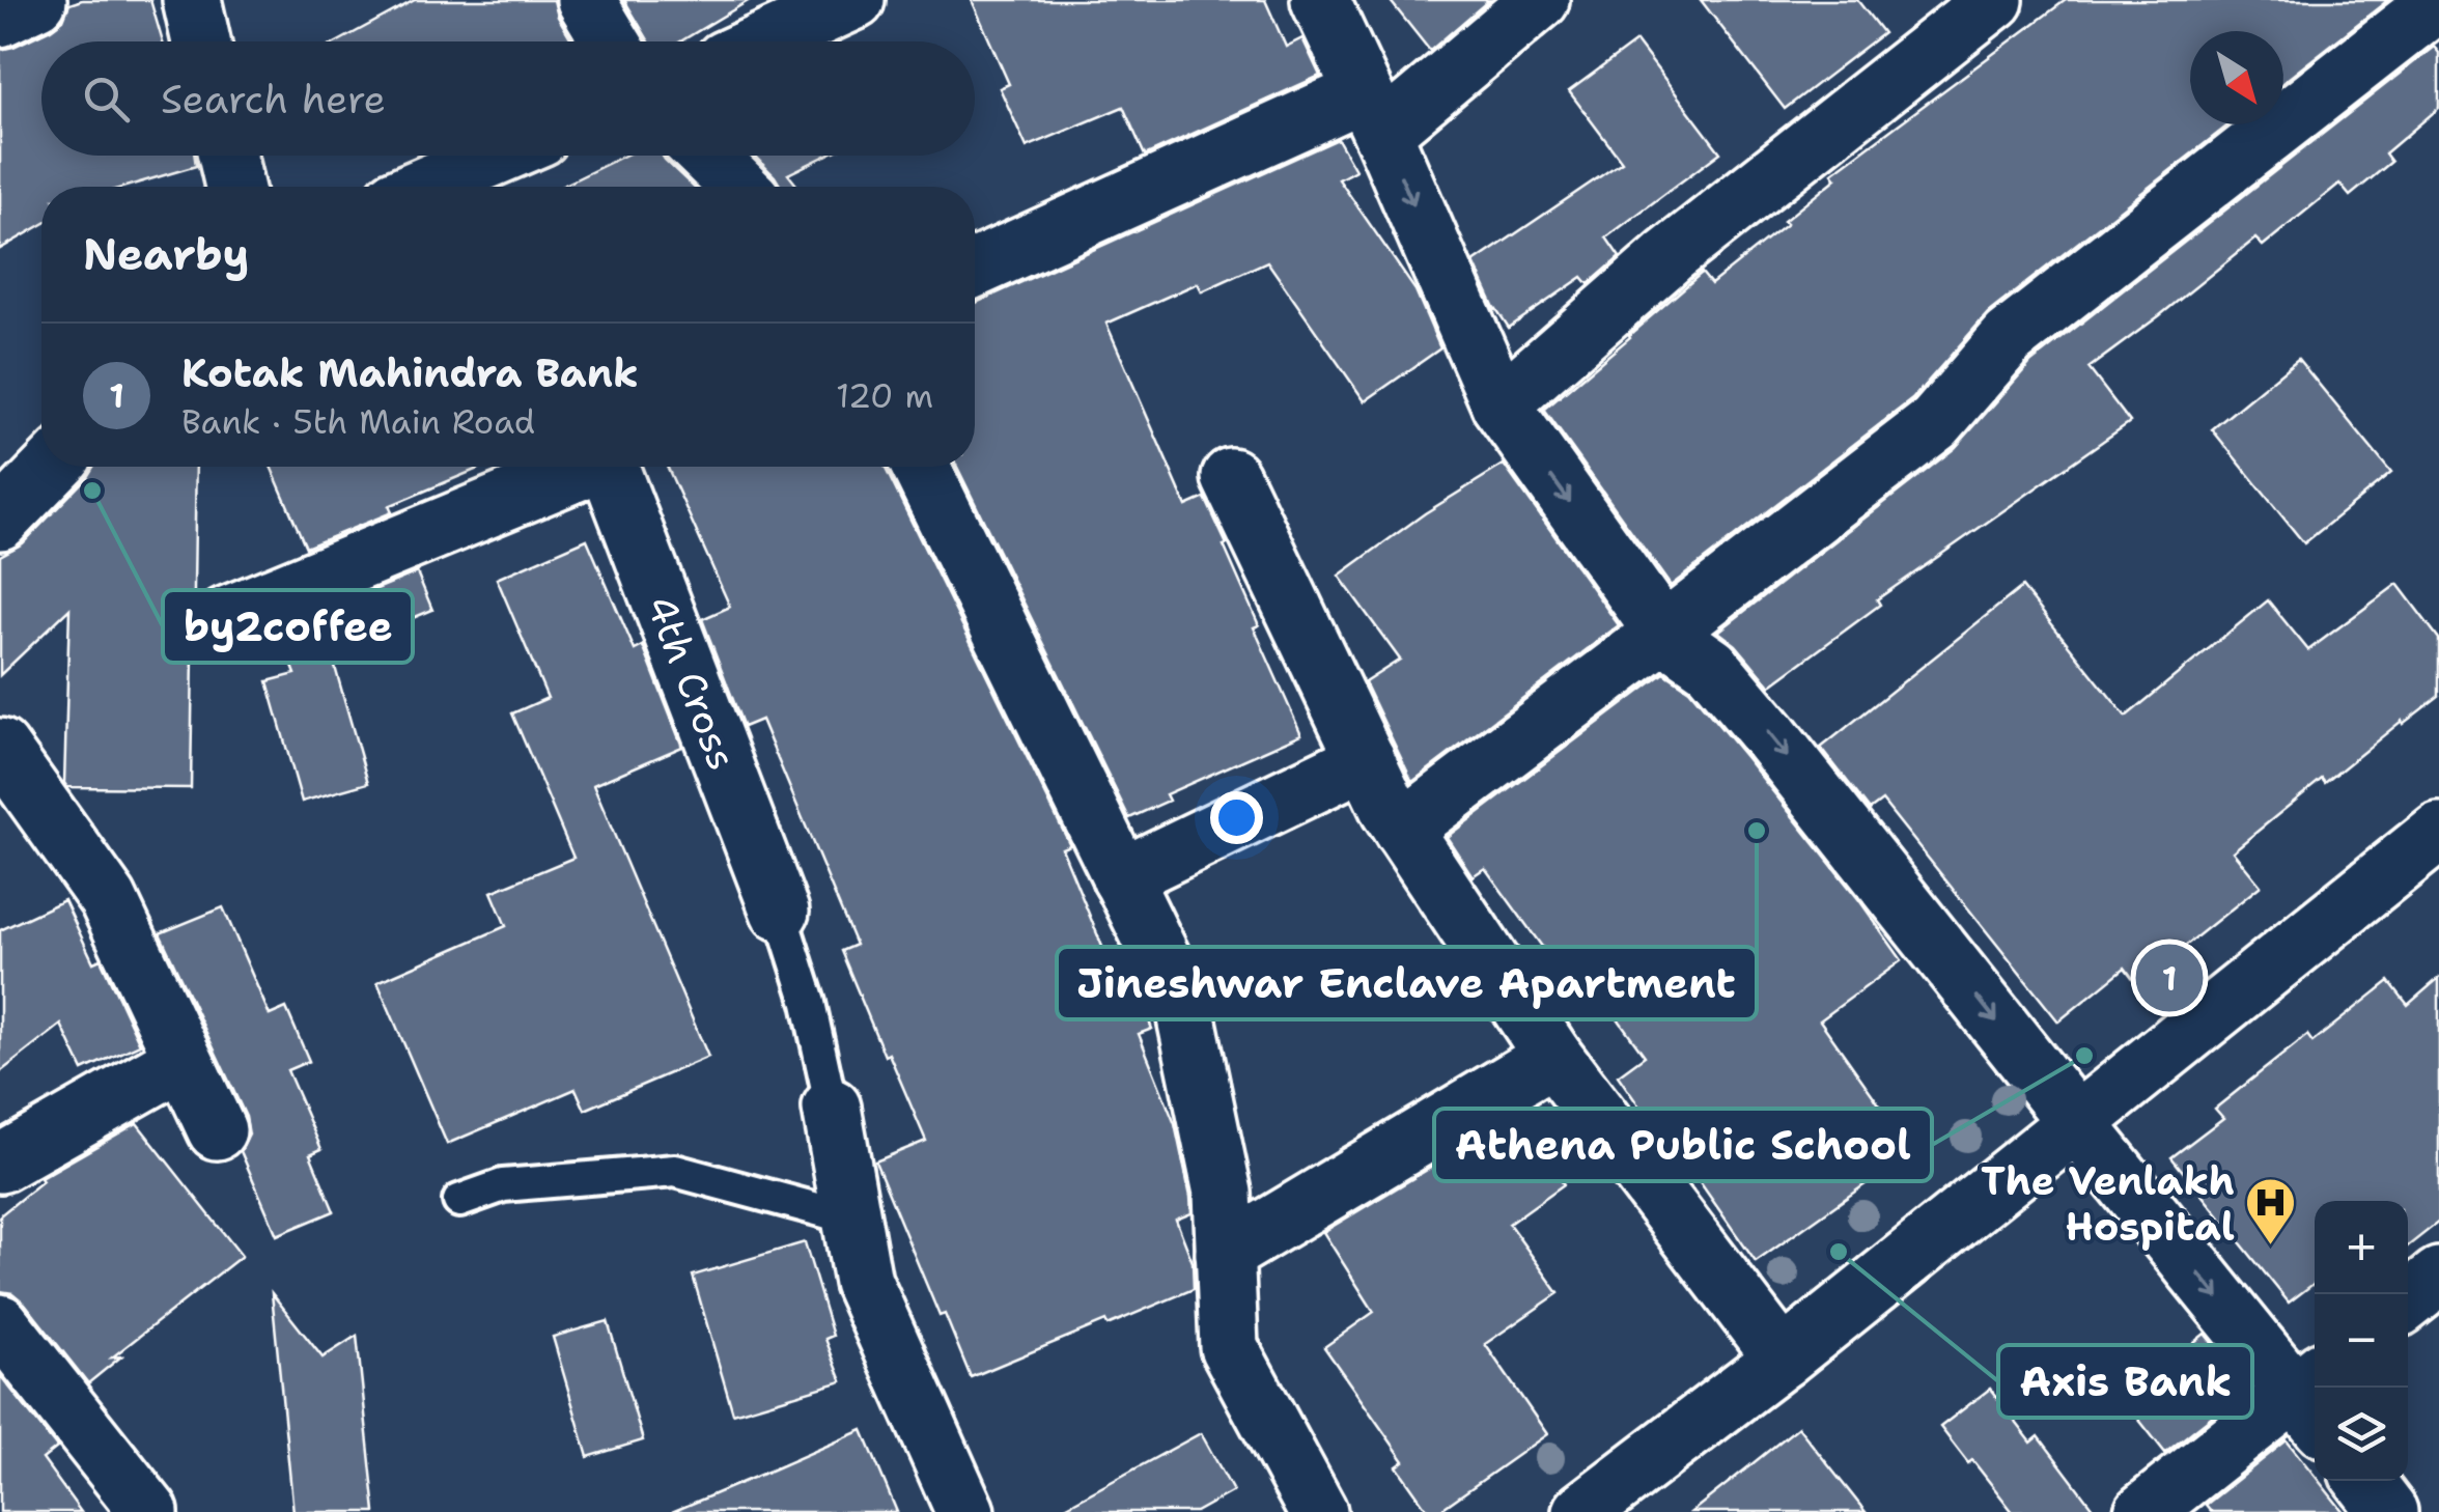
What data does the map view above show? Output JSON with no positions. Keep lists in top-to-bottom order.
{
  "streets": {
    "street": ["4th Cross"]
  },
  "places": {
    "other": [
      "by2coffee",
      "Jineshwar Enclave Apartment",
      "Athena Public School",
      "Axis Bank"
    ],
    "hospital": ["The Venlakh Hospital"]
  },
  "north": "bottom right",
  "page": {
    "search": "Search here",
    "heading": "Nearby",
    "list": [
      {
        "mark": "1",
        "name": "Kotak Mahindra Bank",
        "note": "Bank · 5th Main Road",
        "value": "120 m"
      }
    ],
    "pins": "1",
    "map_buttons": ["+", "−"]
  }
}
